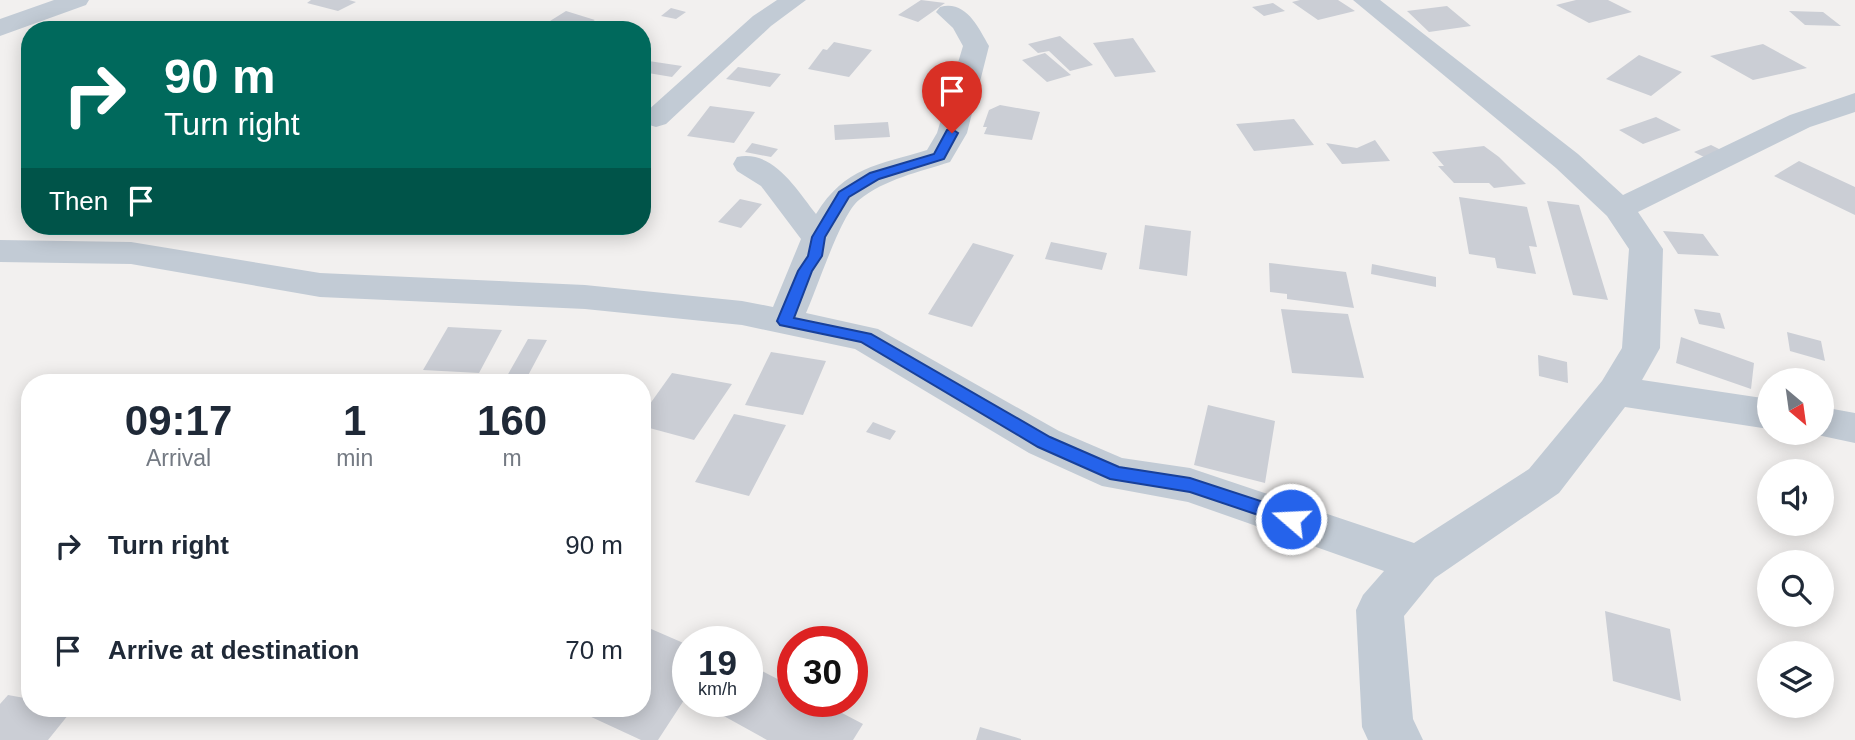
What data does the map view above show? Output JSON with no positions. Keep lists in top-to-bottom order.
{
  "north": "bottom right",
  "page": {
    "turn": ["90 m", "Turn right"],
    "then": "Then",
    "eta": [
      "09:17",
      "Arrival",
      "1",
      "min",
      "160",
      "m"
    ],
    "list": [
      {
        "name": "Turn right",
        "value": "90 m"
      },
      {
        "name": "Arrive at destination",
        "value": "70 m"
      }
    ],
    "speed": "19 km/h",
    "limit": "30"
  }
}
